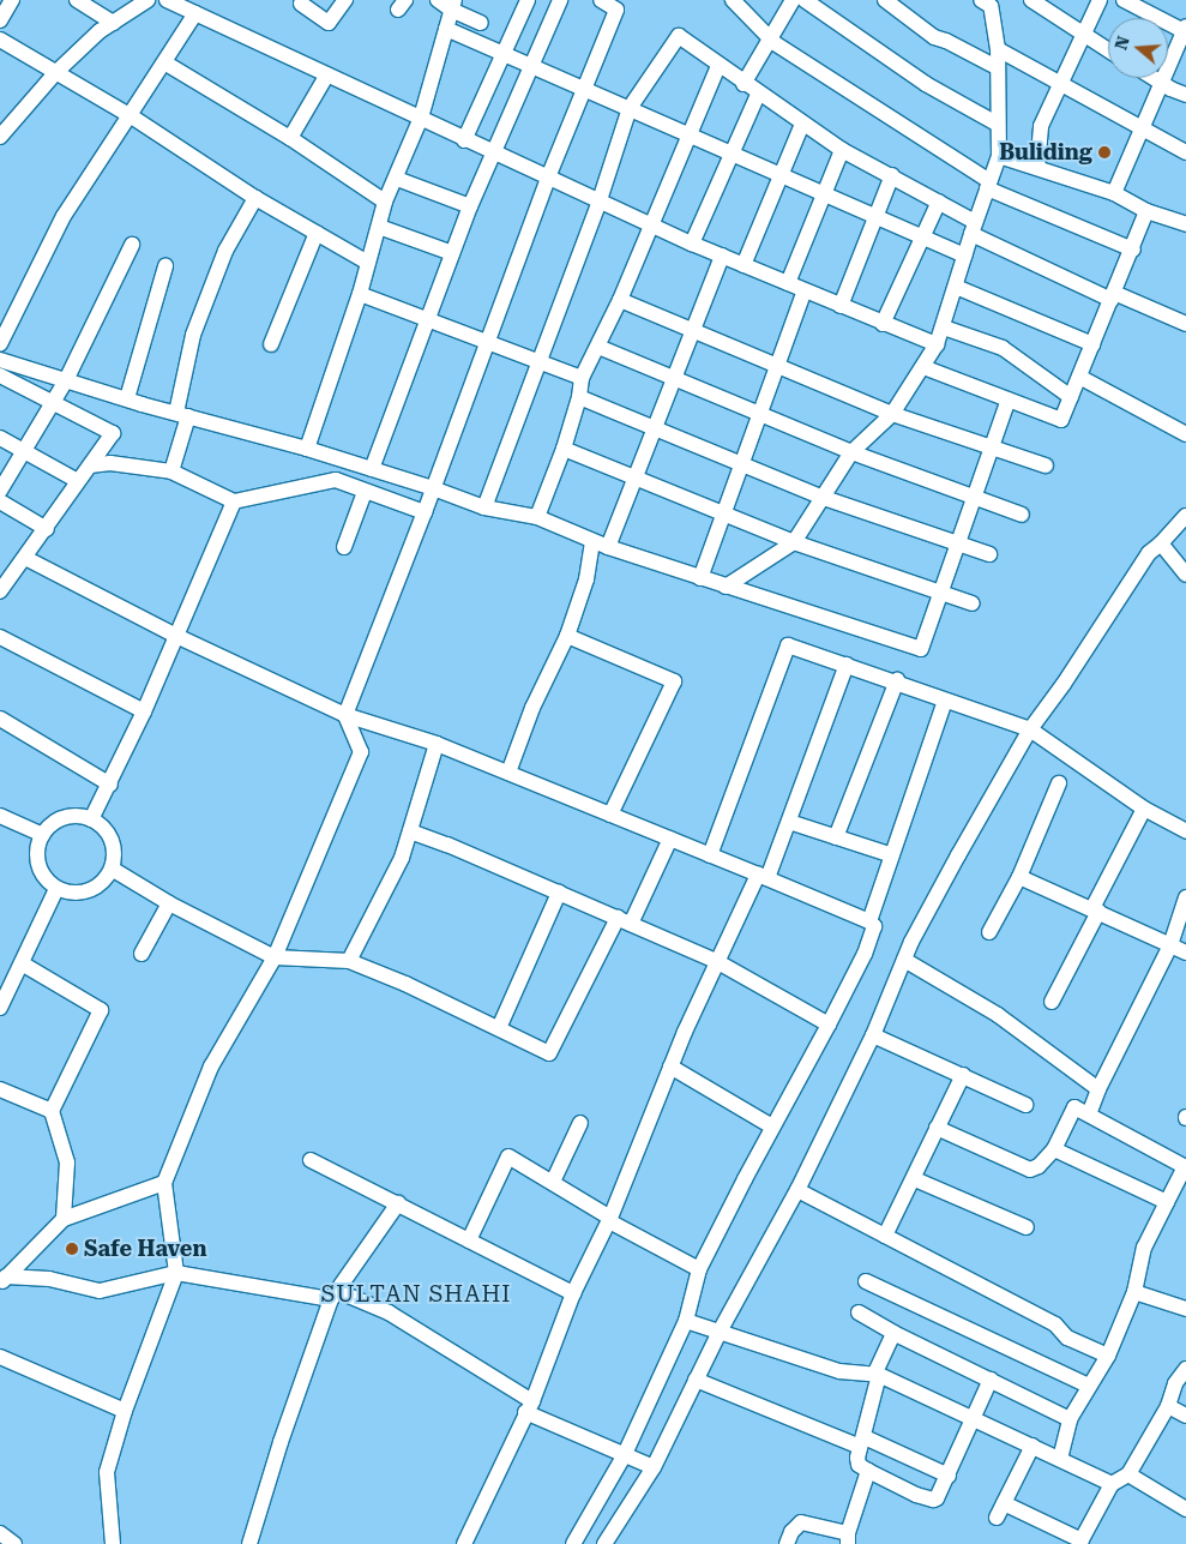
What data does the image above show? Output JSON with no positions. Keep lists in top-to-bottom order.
{
  "districts": ["SULTAN SHAHI"],
  "places": ["Buliding", "Safe Haven"],
  "north": "left"
}
